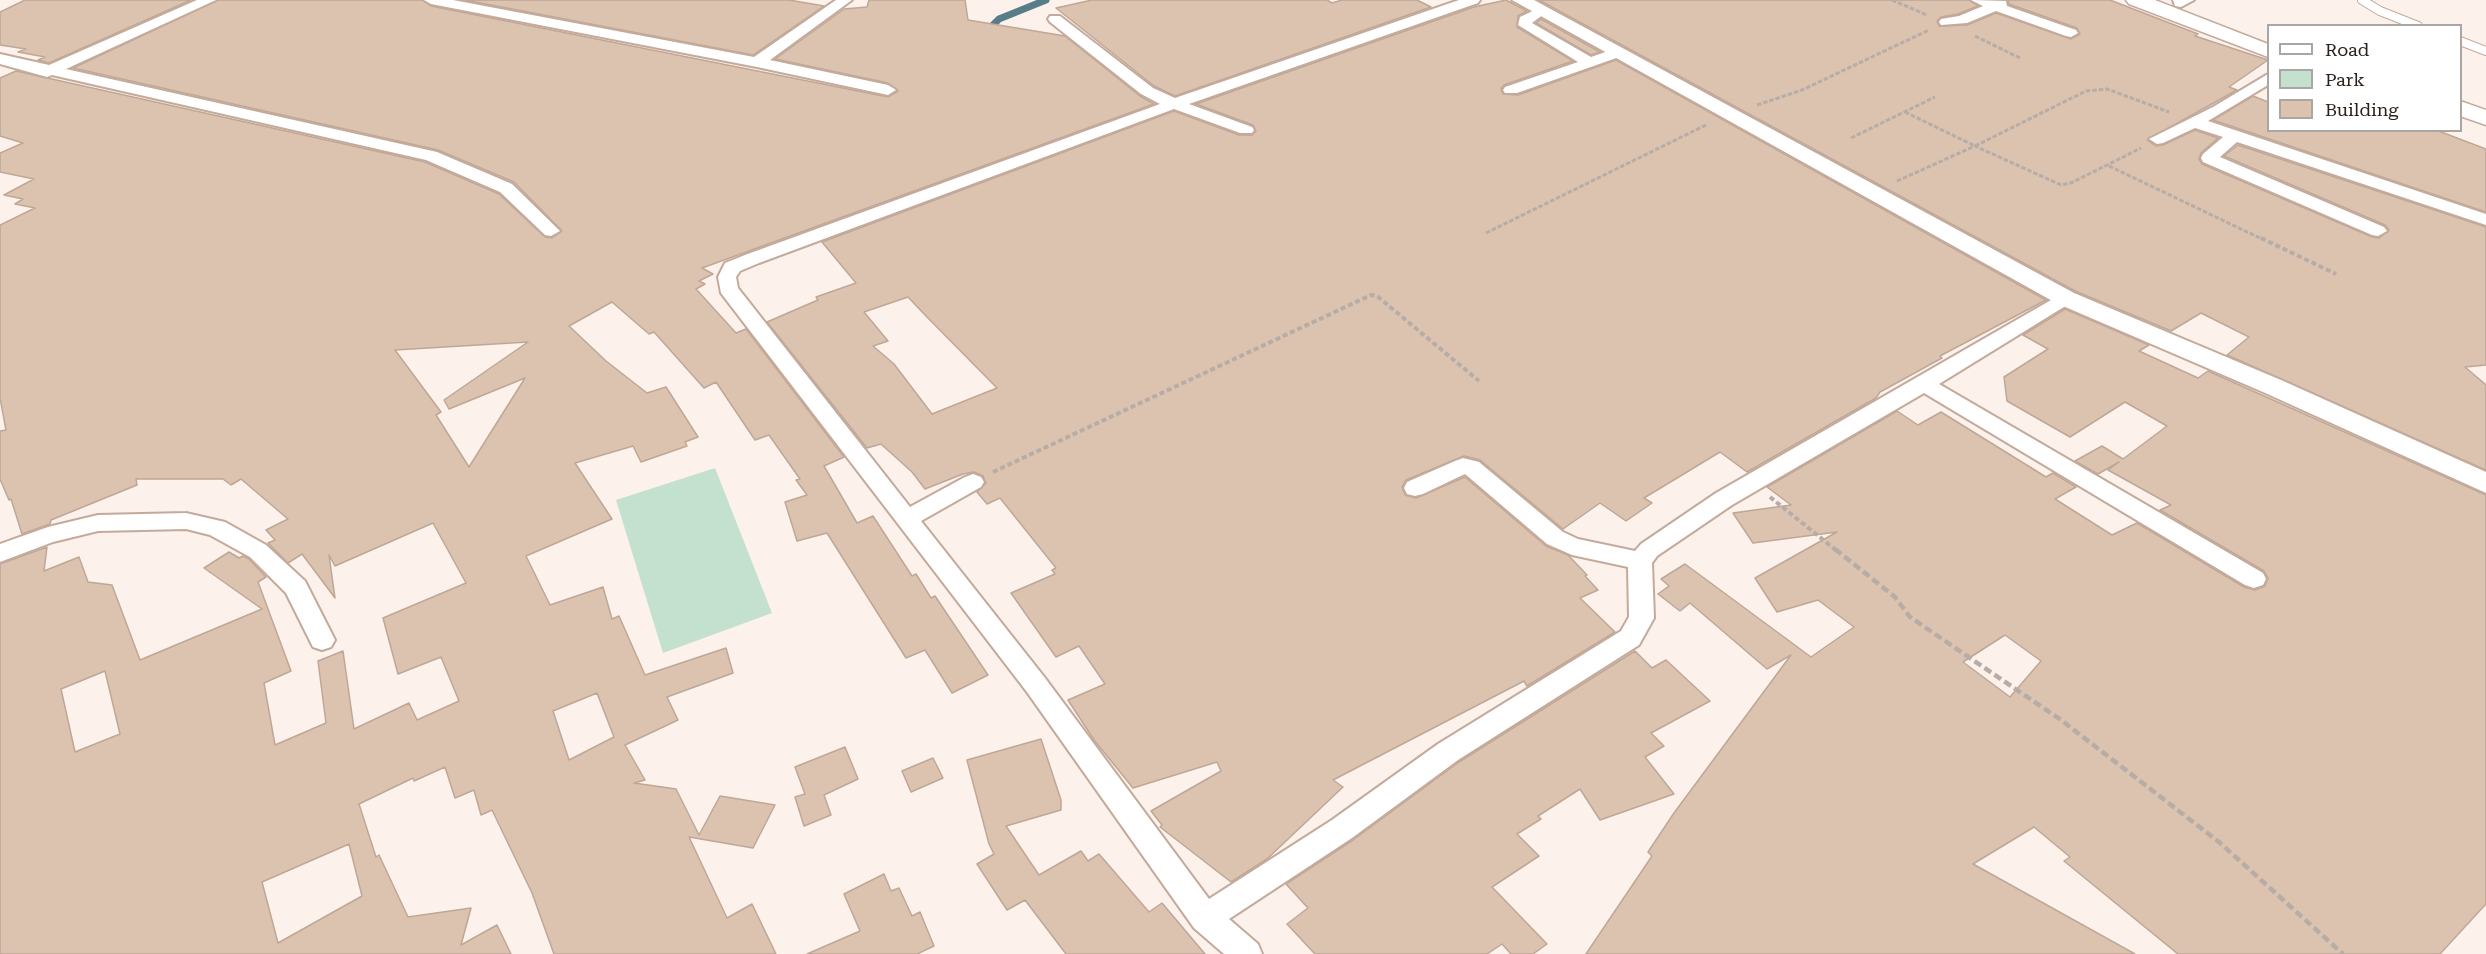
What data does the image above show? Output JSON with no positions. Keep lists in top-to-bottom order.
{
  "legend": ["Road", "Park", "Building"]
}
